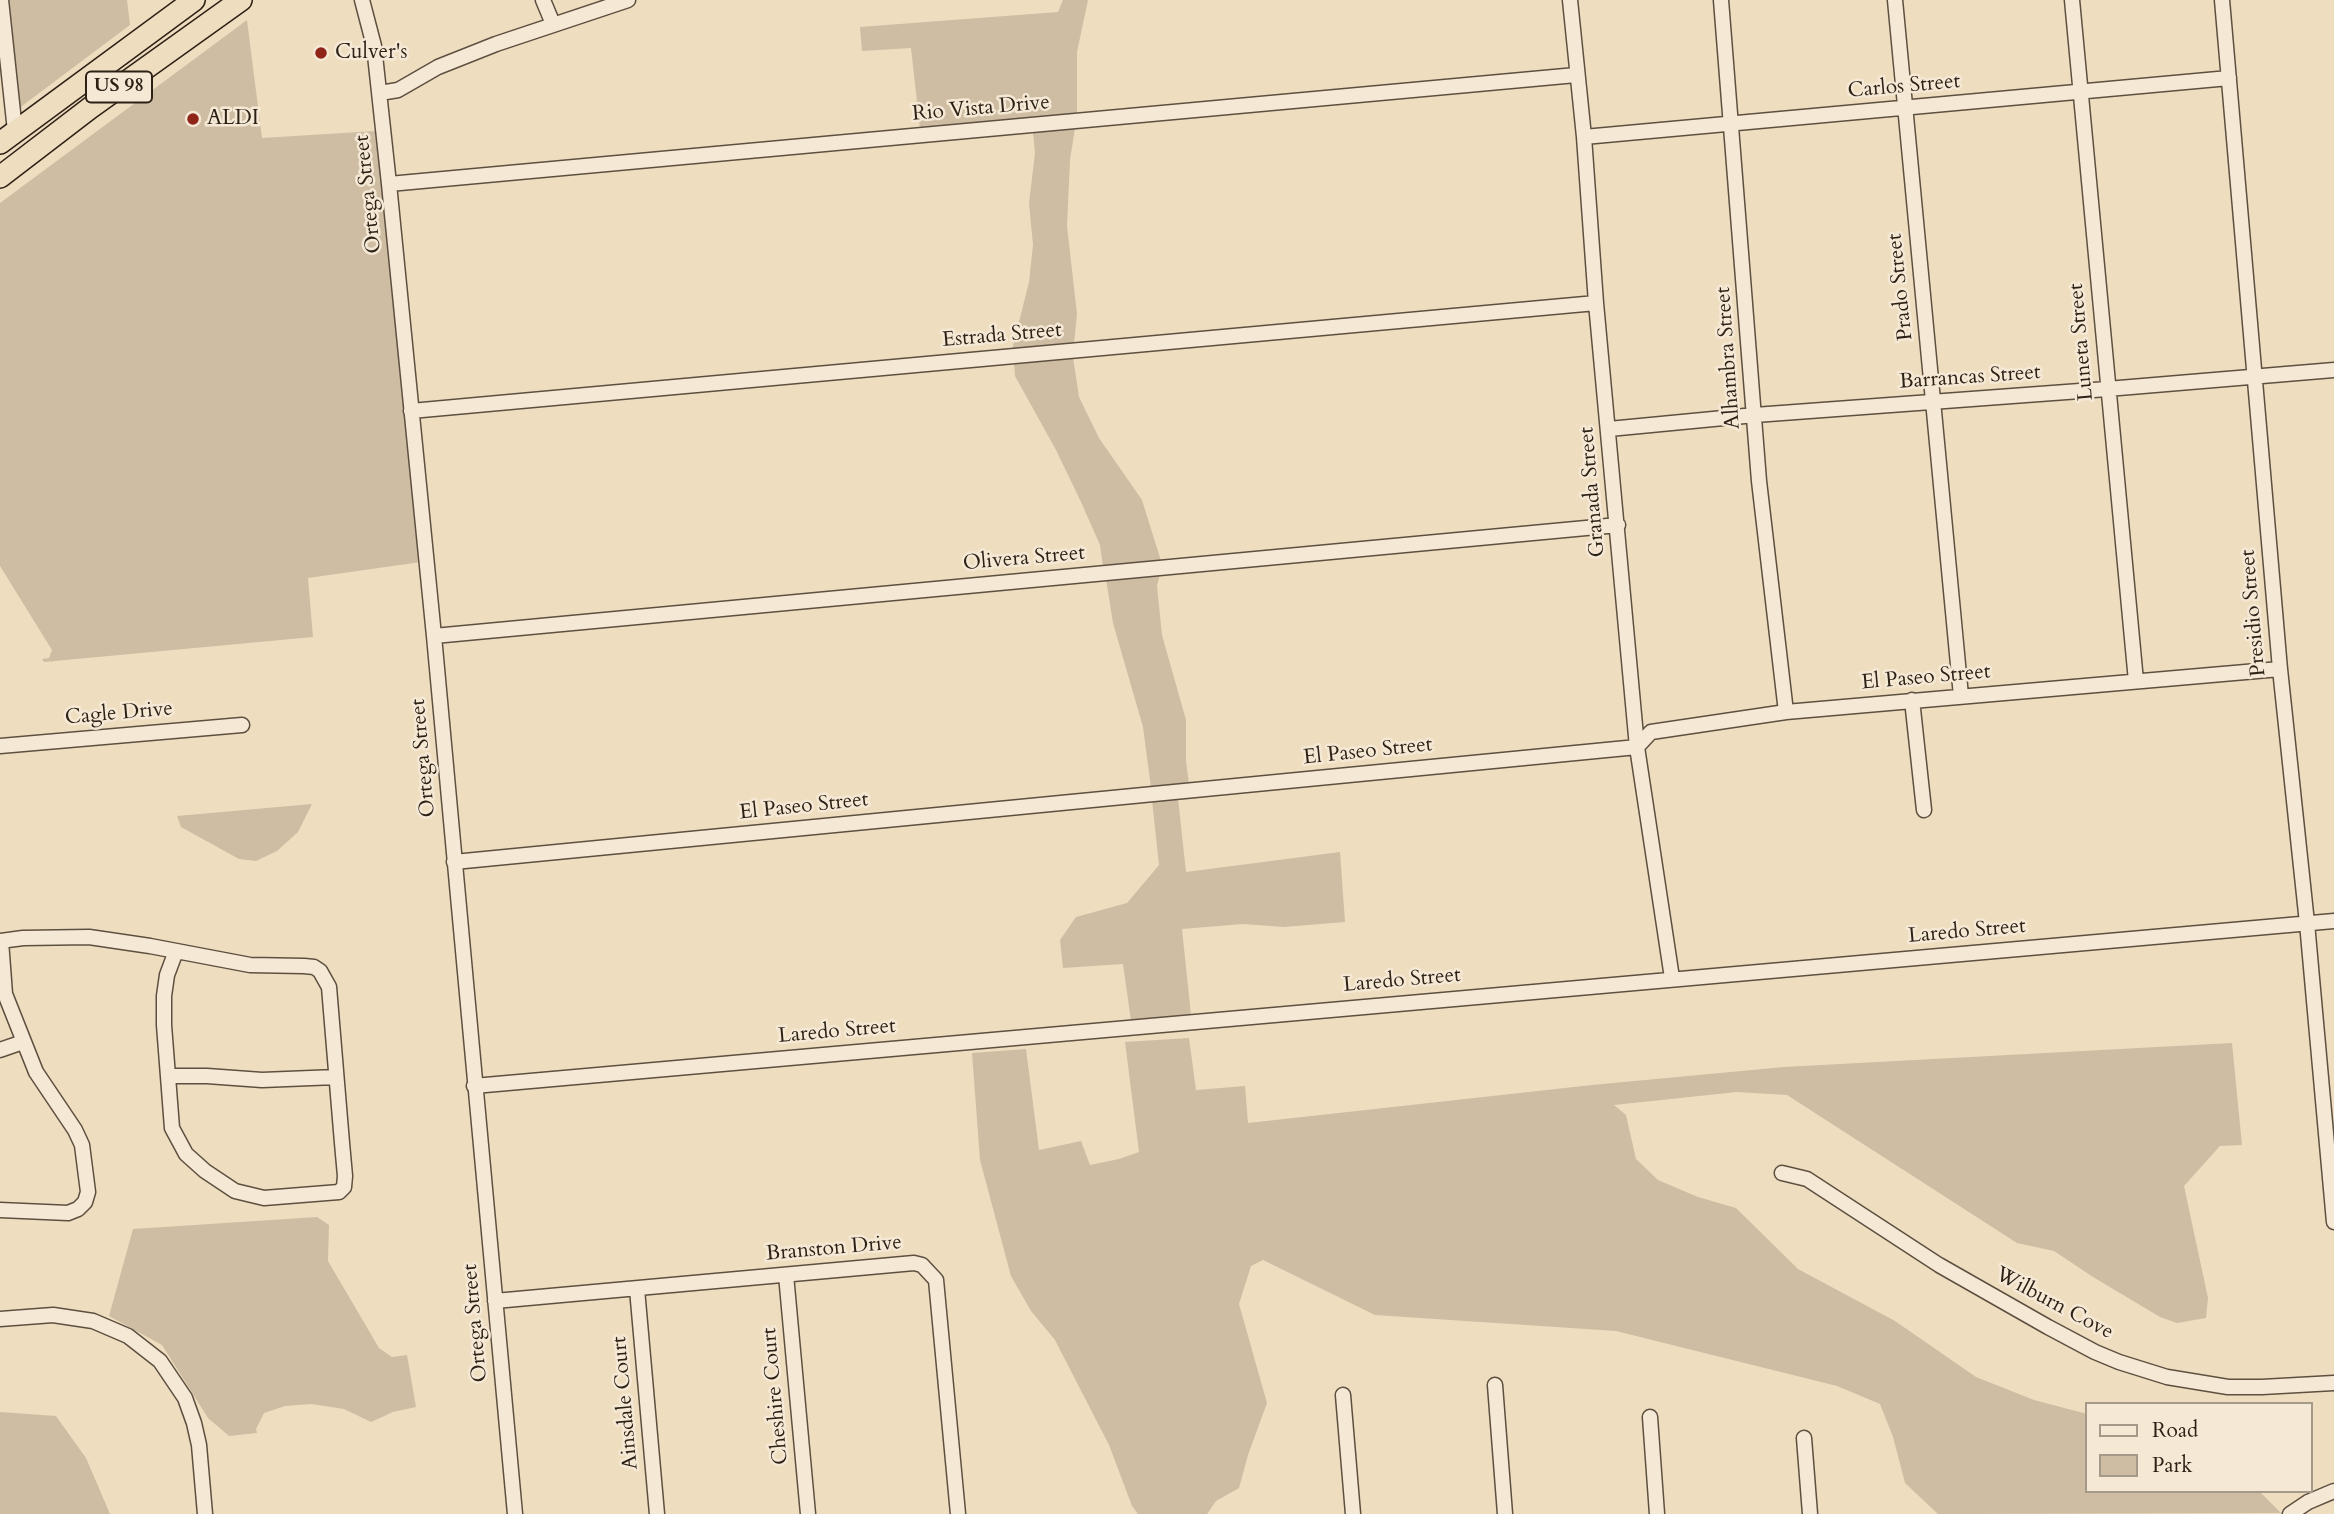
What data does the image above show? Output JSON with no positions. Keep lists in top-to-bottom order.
{
  "streets": {
    "highway": ["US 98"],
    "street": [
      "Carlos Street",
      "Rio Vista Drive",
      "Ortega Street",
      "Prado Street",
      "Estrada Street",
      "Luneta Street",
      "Alhambra Street",
      "Barrancas Street",
      "Granada Street",
      "Olivera Street",
      "Presidio Street",
      "El Paseo Street",
      "Cagle Drive",
      "Laredo Street",
      "Branston Drive",
      "Wilburn Cove",
      "Cheshire Court",
      "Ainsdale Court"
    ]
  },
  "crossings": [
    ["Carlos Street", "Prado Street"],
    ["Carlos Street", "Luneta Street"],
    ["Carlos Street", "Alhambra Street"],
    ["Carlos Street", "Granada Street"],
    ["Carlos Street", "Presidio Street"],
    ["Rio Vista Drive", "Ortega Street"],
    ["Rio Vista Drive", "Granada Street"],
    ["Ortega Street", "Estrada Street"],
    ["Ortega Street", "Olivera Street"],
    ["Ortega Street", "El Paseo Street"],
    ["Ortega Street", "Laredo Street"],
    ["Ortega Street", "Branston Drive"],
    ["Prado Street", "Barrancas Street"],
    ["Prado Street", "El Paseo Street"],
    ["Estrada Street", "Granada Street"],
    ["Luneta Street", "Barrancas Street"],
    ["Luneta Street", "El Paseo Street"],
    ["Alhambra Street", "Barrancas Street"],
    ["Alhambra Street", "El Paseo Street"],
    ["Barrancas Street", "Granada Street"],
    ["Barrancas Street", "Presidio Street"],
    ["Granada Street", "Olivera Street"],
    ["Granada Street", "El Paseo Street"],
    ["Granada Street", "Laredo Street"],
    ["Presidio Street", "El Paseo Street"],
    ["Presidio Street", "Laredo Street"],
    ["Branston Drive", "Cheshire Court"],
    ["Branston Drive", "Ainsdale Court"]
  ],
  "places": ["Culver's", "ALDI"],
  "legend": ["Road", "Park"]
}
